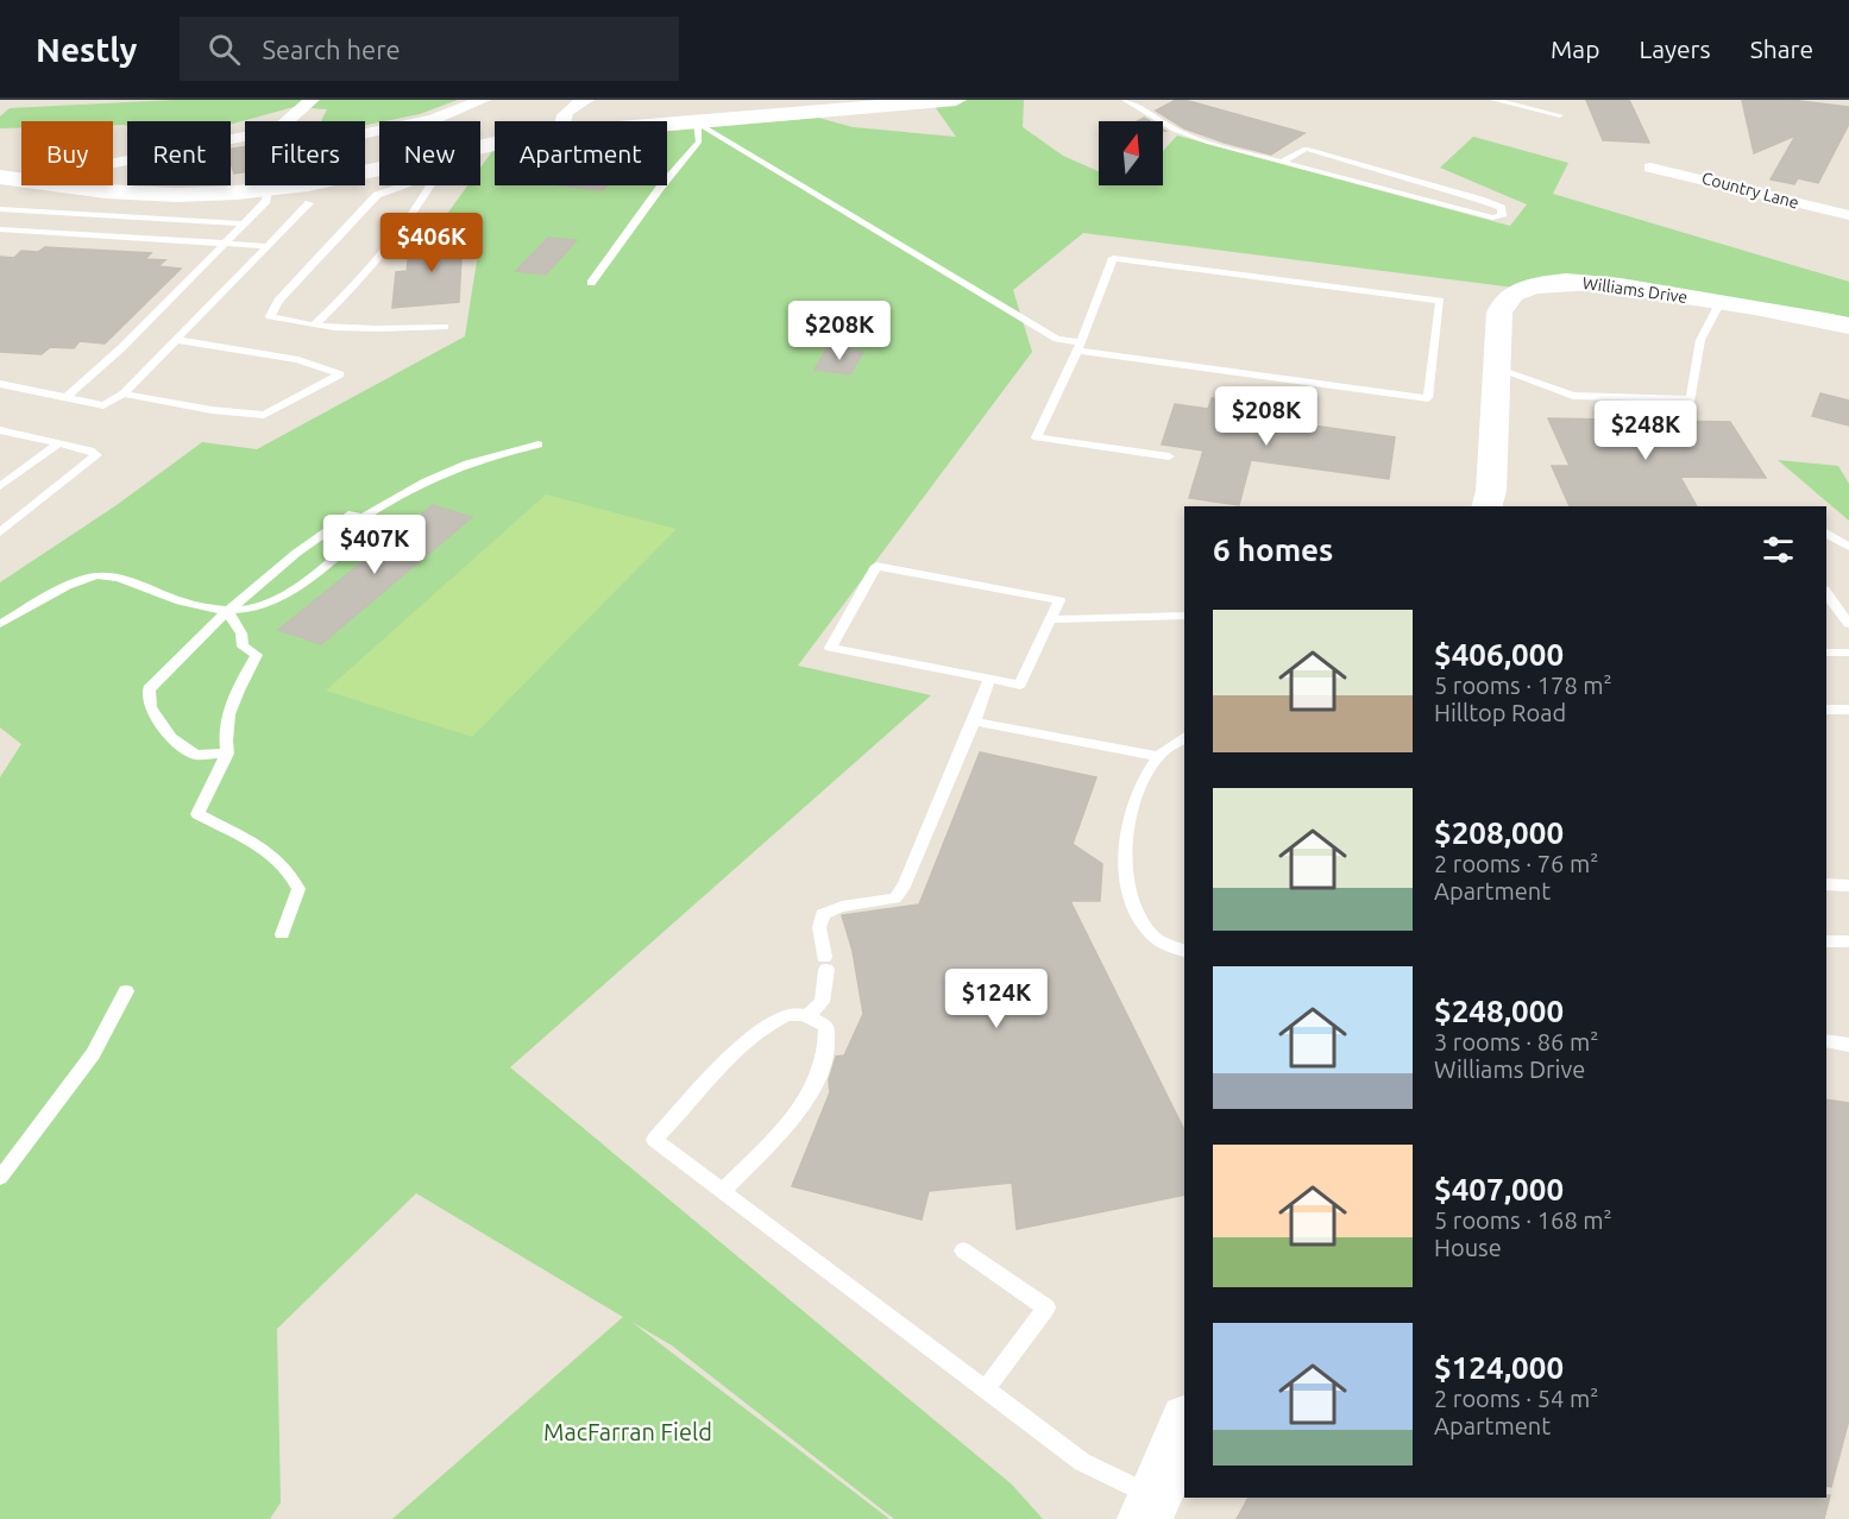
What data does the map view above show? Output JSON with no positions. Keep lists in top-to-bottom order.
{
  "streets": {
    "street": ["Country Lane", "Williams Drive"]
  },
  "parks": ["MacFarran Field"],
  "north": "top",
  "page": {
    "header": "Nestly",
    "search": "Search here",
    "nav": ["Map", "Layers", "Share"],
    "chip": [
      "Buy",
      "Rent",
      "Filters",
      "New",
      "Apartment"
    ],
    "price": [
      "$406K",
      "$208K",
      "$208K",
      "$248K",
      "$407K",
      "$124K"
    ],
    "heading": "6 homes",
    "list": [
      {
        "name": "$406,000",
        "note": "5 rooms · 178 m² · Hilltop Road"
      },
      {
        "name": "$208,000",
        "note": "2 rooms · 76 m² · Apartment"
      },
      {
        "name": "$248,000",
        "note": "3 rooms · 86 m² · Williams Drive"
      },
      {
        "name": "$407,000",
        "note": "5 rooms · 168 m² · House"
      },
      {
        "name": "$124,000",
        "note": "2 rooms · 54 m² · Apartment"
      }
    ]
  }
}
